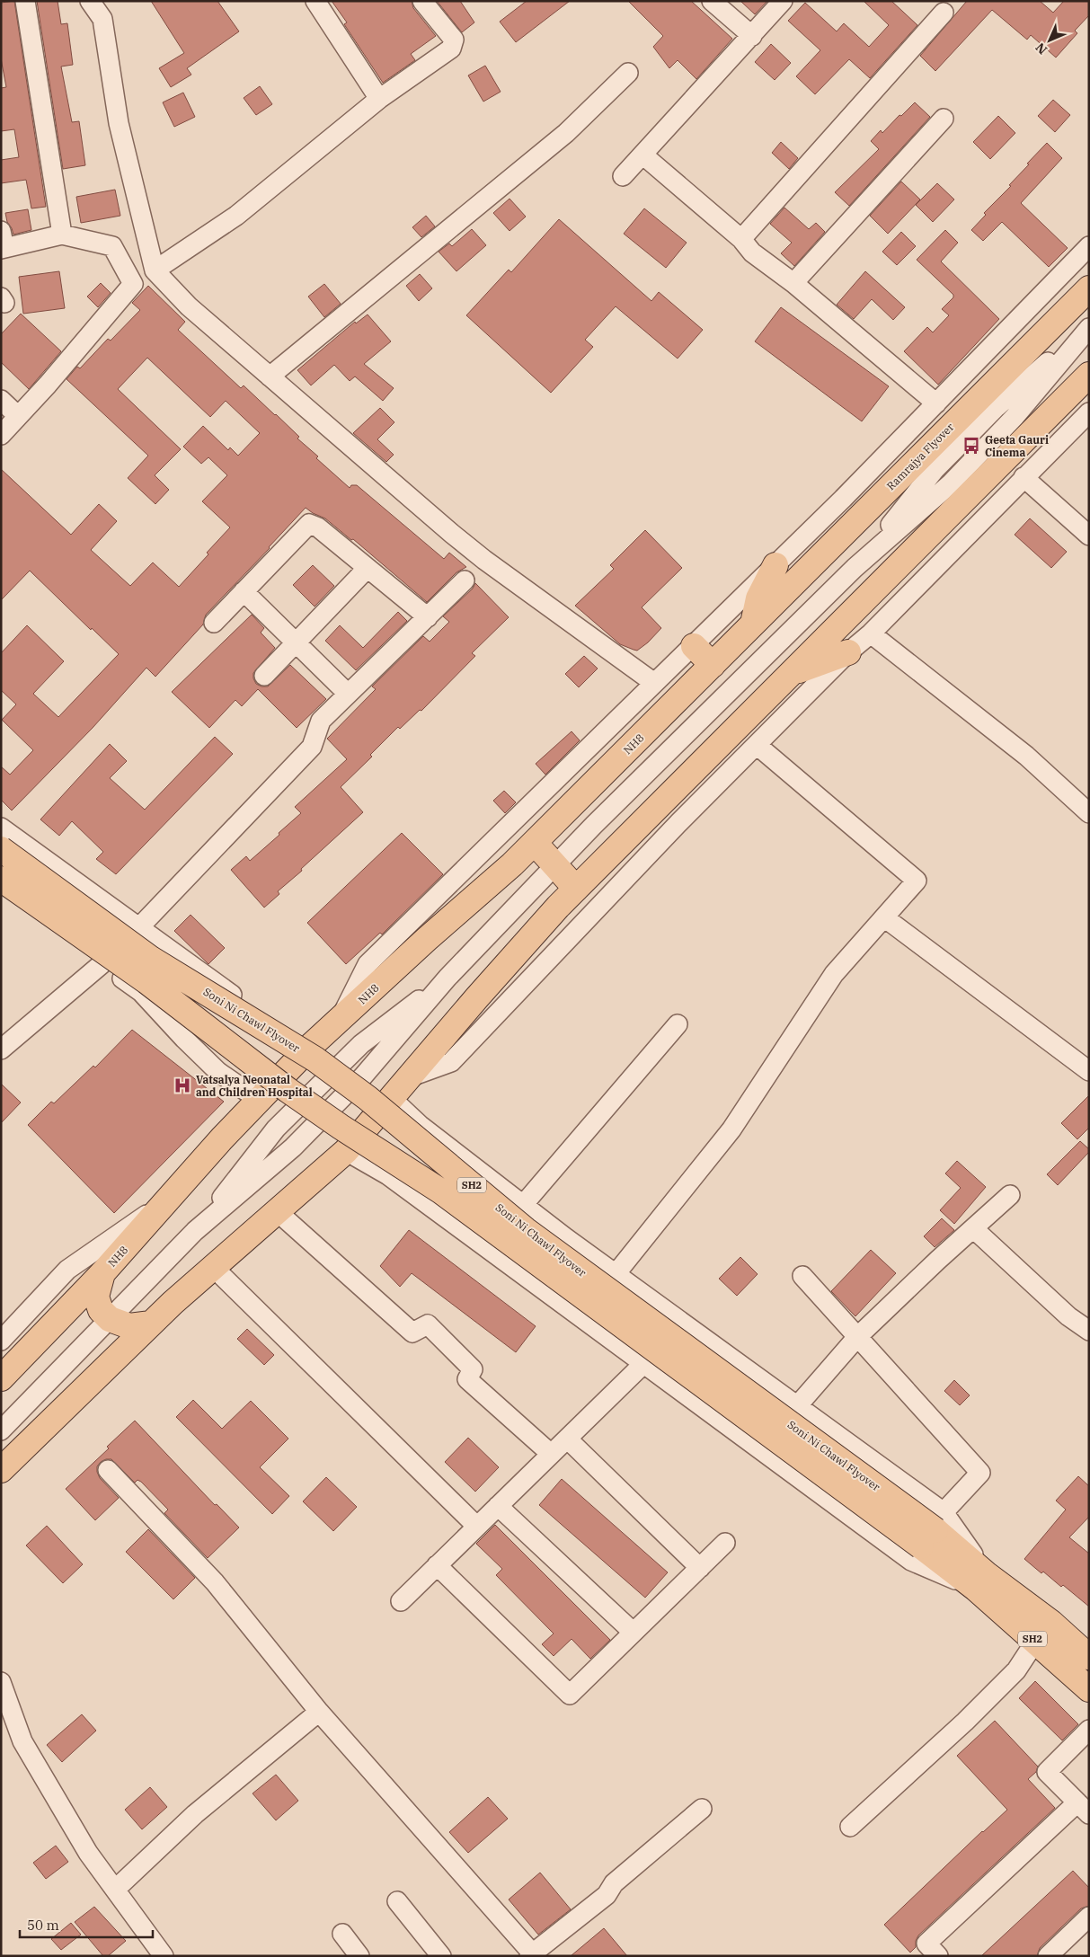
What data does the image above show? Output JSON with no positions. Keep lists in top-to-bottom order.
{
  "streets": {
    "main road": [
      "Ramrajya Flyover",
      "NH8",
      "Soni Ni Chawl Flyover",
      "SH2"
    ]
  },
  "crossings": [
    ["Ramrajya Flyover", "NH8"],
    ["Soni Ni Chawl Flyover", "SH2"]
  ],
  "places": {
    "bus stop": ["Geeta Gauri Cinema"],
    "hospital": ["Vatsalya Neonatal and Children Hospital"]
  },
  "scale_bar": "50 m",
  "north": "bottom left"
}
